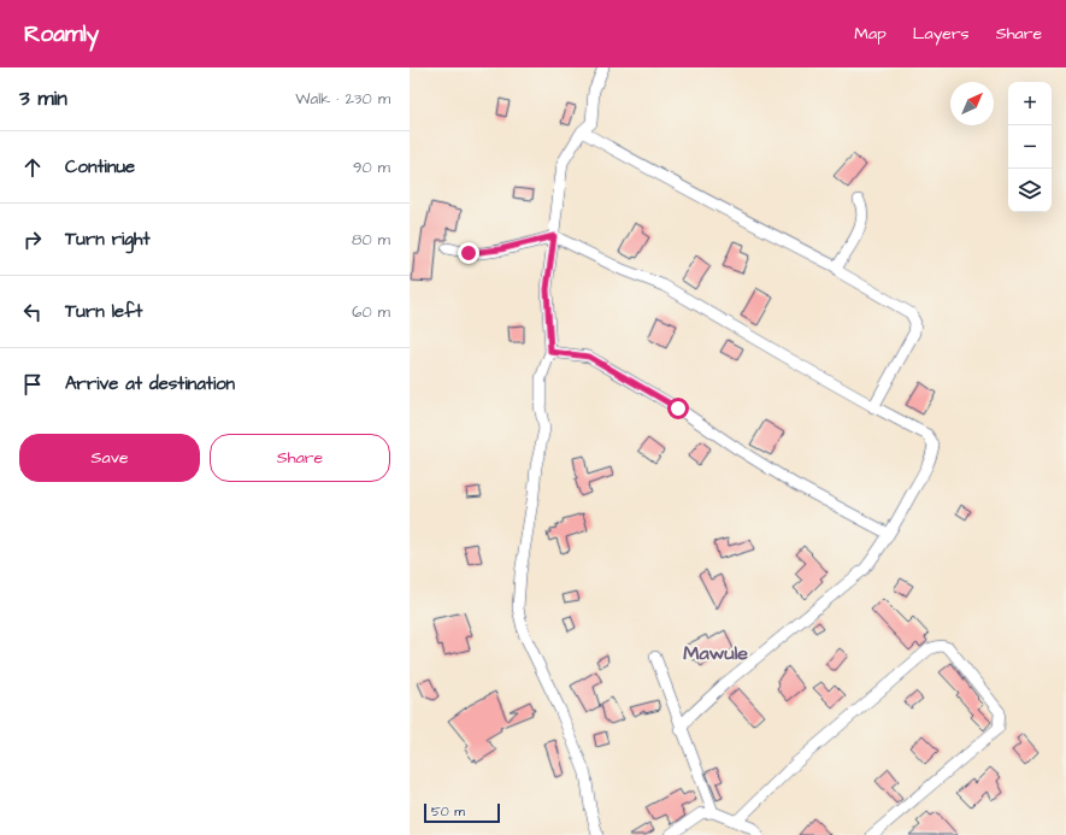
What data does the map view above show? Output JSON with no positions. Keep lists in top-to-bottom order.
{
  "districts": ["Mawule"],
  "scale_bar": "50 m",
  "north": "top right",
  "page": {
    "header": "Roamly",
    "nav": ["Map", "Layers", "Share"],
    "heading": ["3 min", "Walk · 230 m"],
    "map_buttons": ["+", "−"],
    "list": [
      ["Continue", "90 m"],
      ["Turn right", "80 m"],
      ["Turn left", "60 m"],
      "Arrive at destination"
    ],
    "buttons": ["Save", "Share"],
    "scale": "50 m"
  }
}
